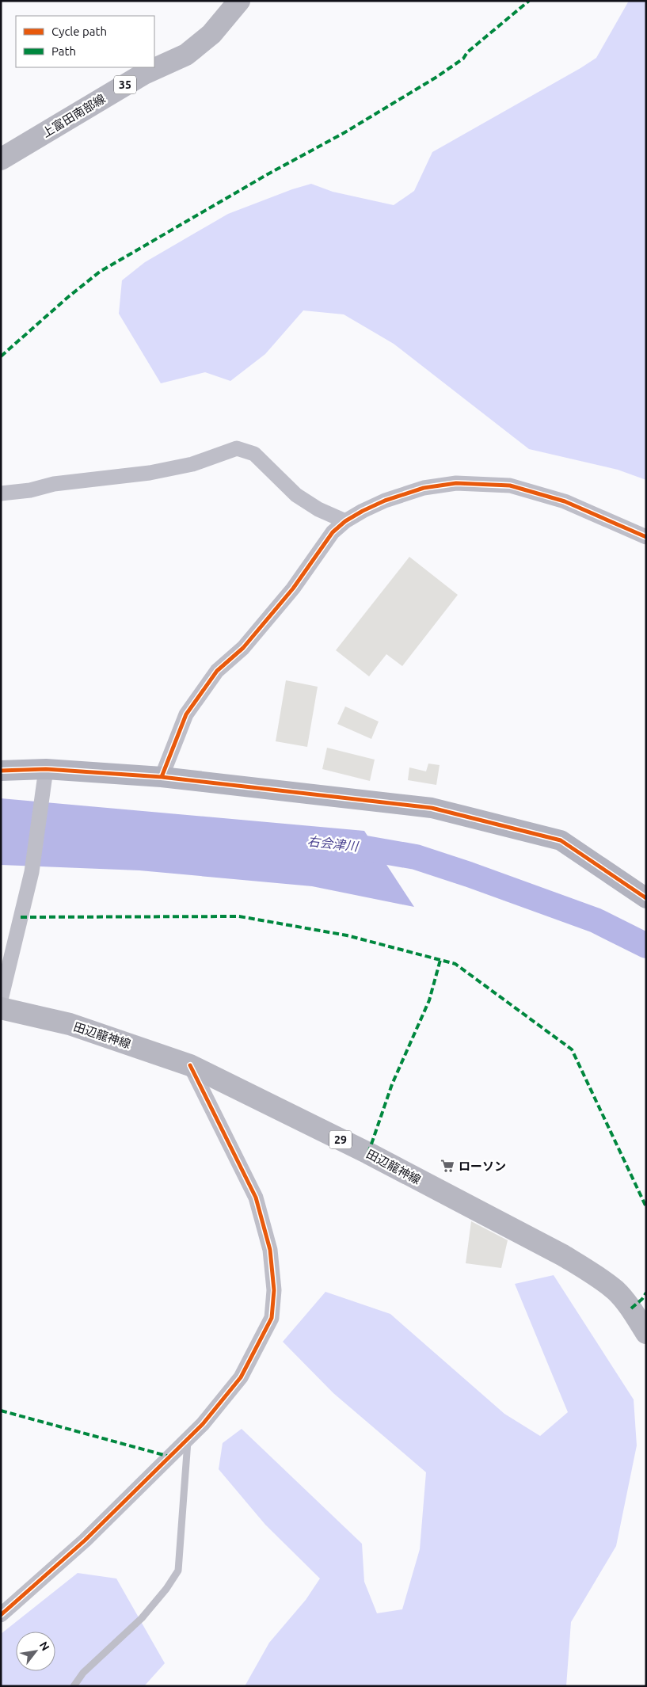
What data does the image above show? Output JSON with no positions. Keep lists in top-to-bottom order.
{
  "streets": {
    "main road": [
      "35",
      "上富田南部線",
      "田辺龍神線",
      "29"
    ]
  },
  "water": ["右会津川"],
  "places": {
    "supermarket": ["ローソン"]
  },
  "legend": ["Cycle path", "Path"],
  "north": "top right"
}
